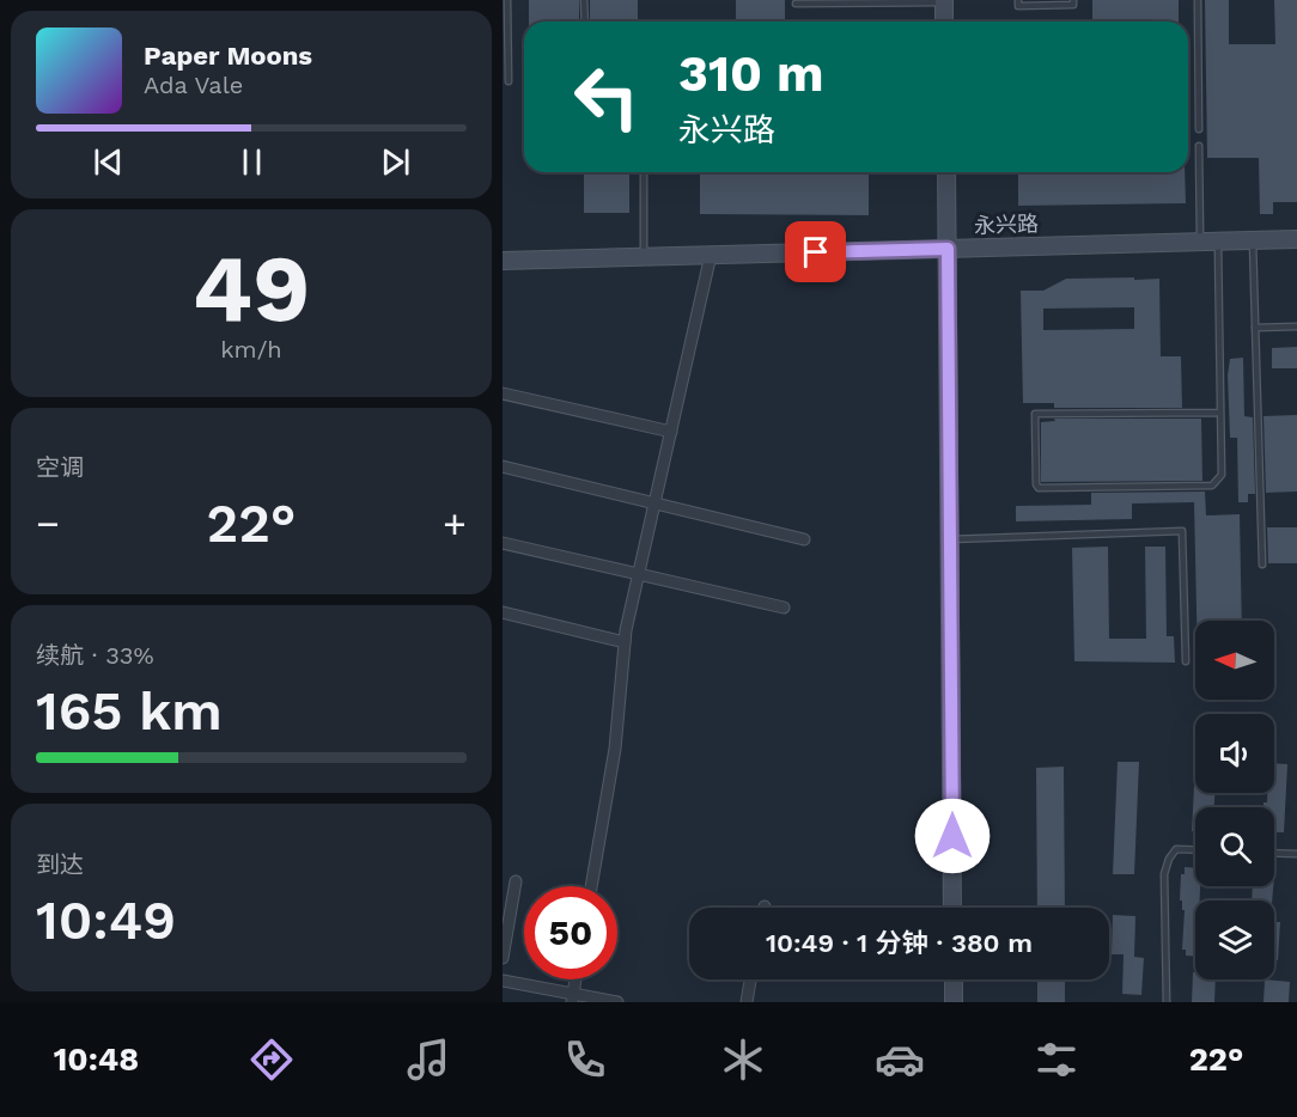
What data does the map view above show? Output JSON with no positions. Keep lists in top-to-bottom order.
{
  "streets": {
    "main road": ["永兴路"]
  },
  "north": "left",
  "page": {
    "turn": ["310 m", "永兴路"],
    "song": ["Paper Moons", "Ada Vale"],
    "tile": [
      ["49", "km/h"],
      "空调",
      ["续航 · 33%", "165 km"],
      ["到达", "10:49"]
    ],
    "heat": ["−", "22°", "+"],
    "limit": "50",
    "trip": "10:49 · 1 分钟 · 380 m",
    "tabs": ["10:48", "22°"]
  }
}
